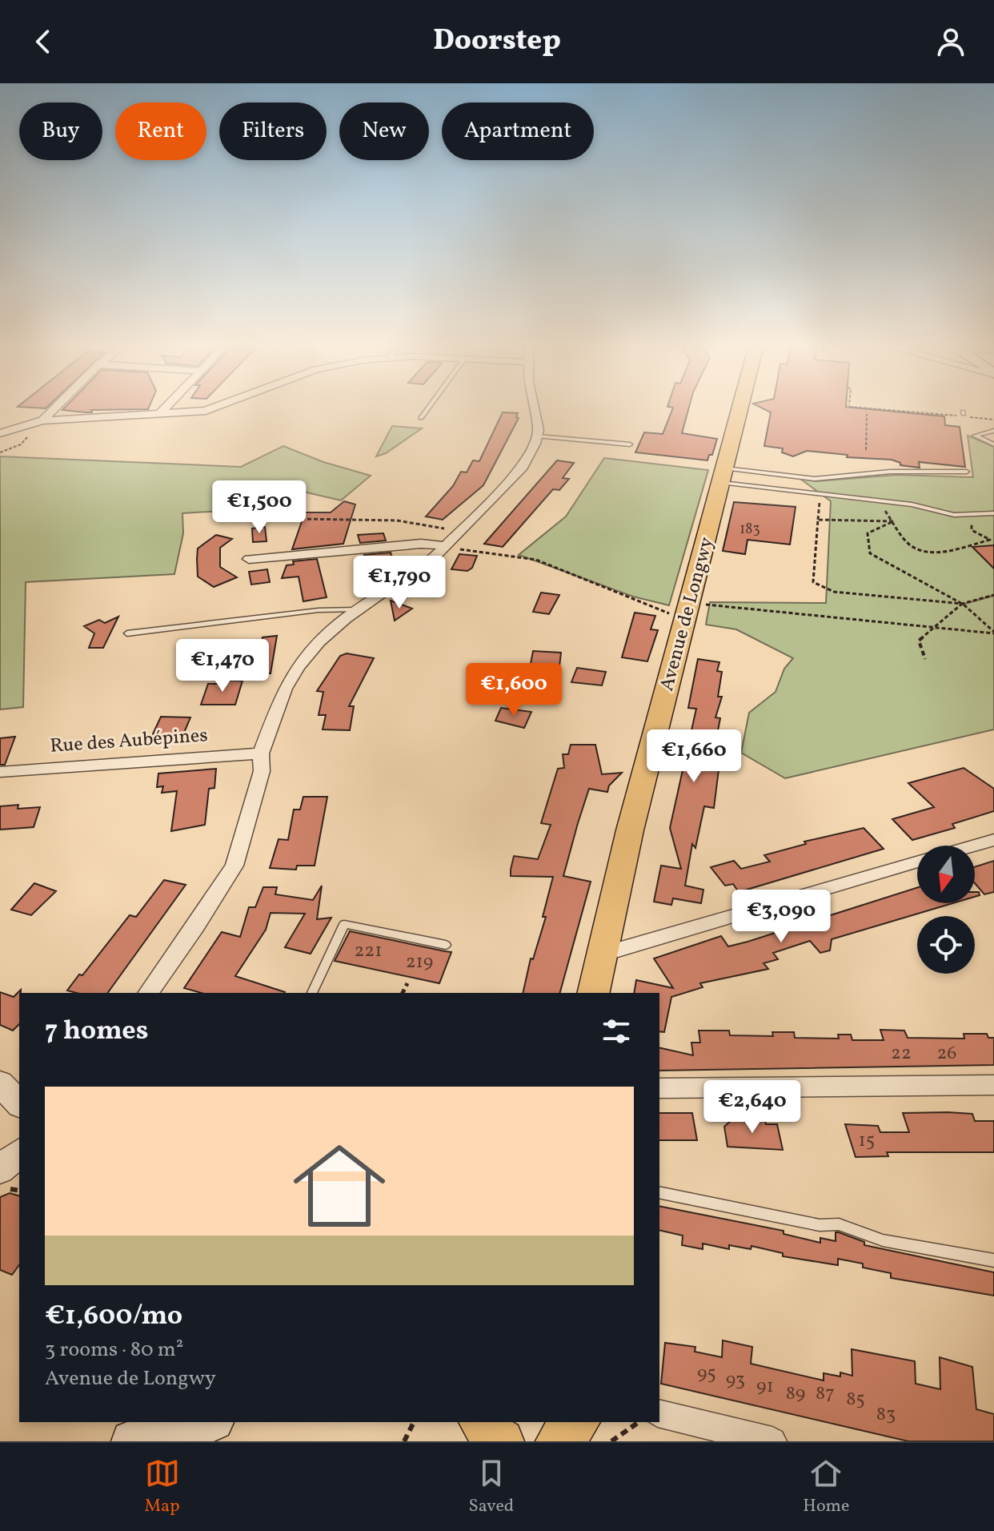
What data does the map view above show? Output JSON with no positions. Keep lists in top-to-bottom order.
{
  "streets": {
    "main road": ["Avenue de Longwy"],
    "street": ["Rue des Aubépines"]
  },
  "house_numbers": [
    "183",
    "221",
    "219",
    "22",
    "26",
    "15",
    "95",
    "93",
    "91",
    "89",
    "87",
    "85",
    "83"
  ],
  "north": "bottom",
  "page": {
    "header": "Doorstep",
    "chip": [
      "Buy",
      "Rent",
      "Filters",
      "New",
      "Apartment"
    ],
    "price": [
      "€1,500",
      "€1,790",
      "€1,470",
      "€1,600",
      "€1,660",
      "€3,090",
      "€2,640"
    ],
    "heading": "7 homes",
    "list": [
      {
        "name": "€1,600/mo",
        "note": "3 rooms · 80 m² · Avenue de Longwy"
      }
    ],
    "tabs": ["Map", "Saved", "Home"]
  }
}
